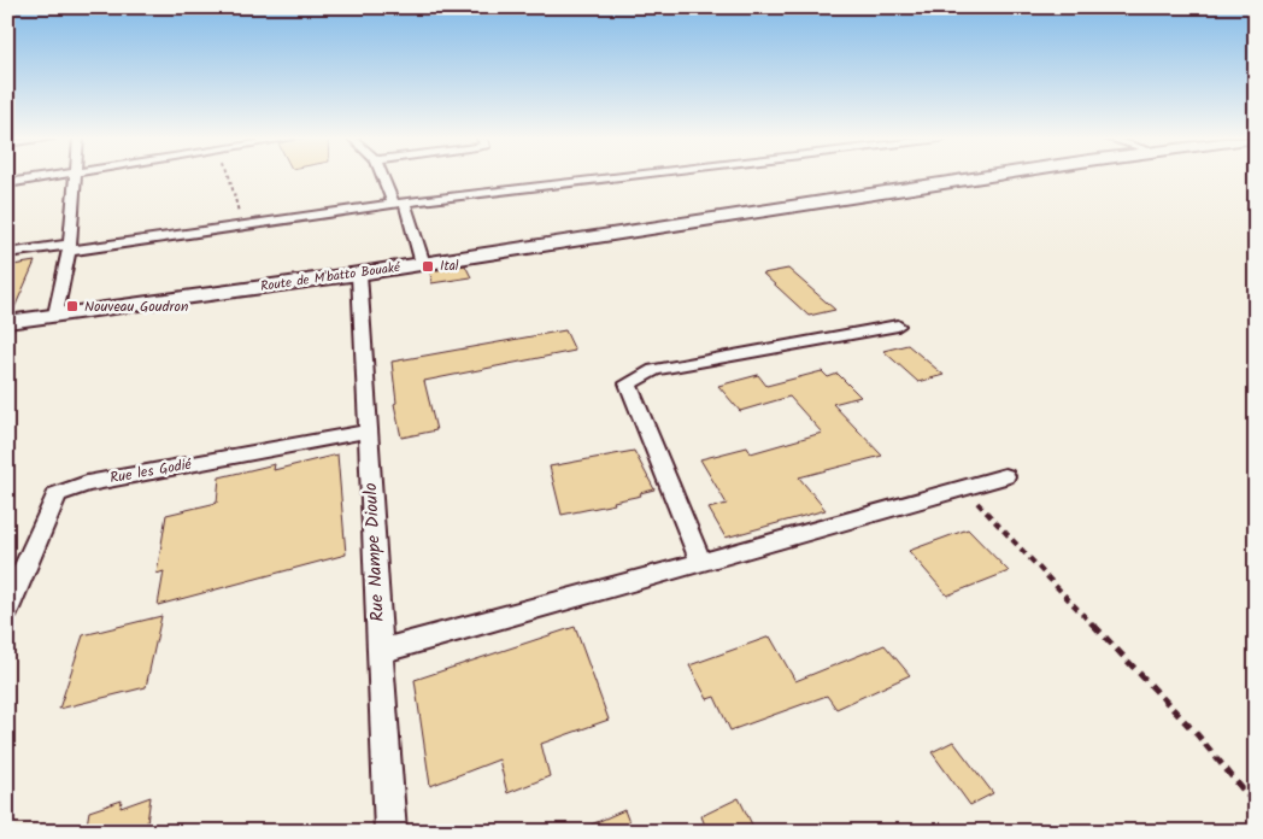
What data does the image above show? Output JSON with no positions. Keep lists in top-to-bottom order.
{
  "streets": {
    "street": ["Route de M'batto Bouaké", "Rue les Godié", "Rue Nampe Dioulo"]
  },
  "crossings": [
    ["Route de M'batto Bouaké", "Rue Nampe Dioulo"],
    ["Rue les Godié", "Rue Nampe Dioulo"]
  ],
  "places": {
    "transit": ["Ital", "Nouveau Goudron"]
  }
}
